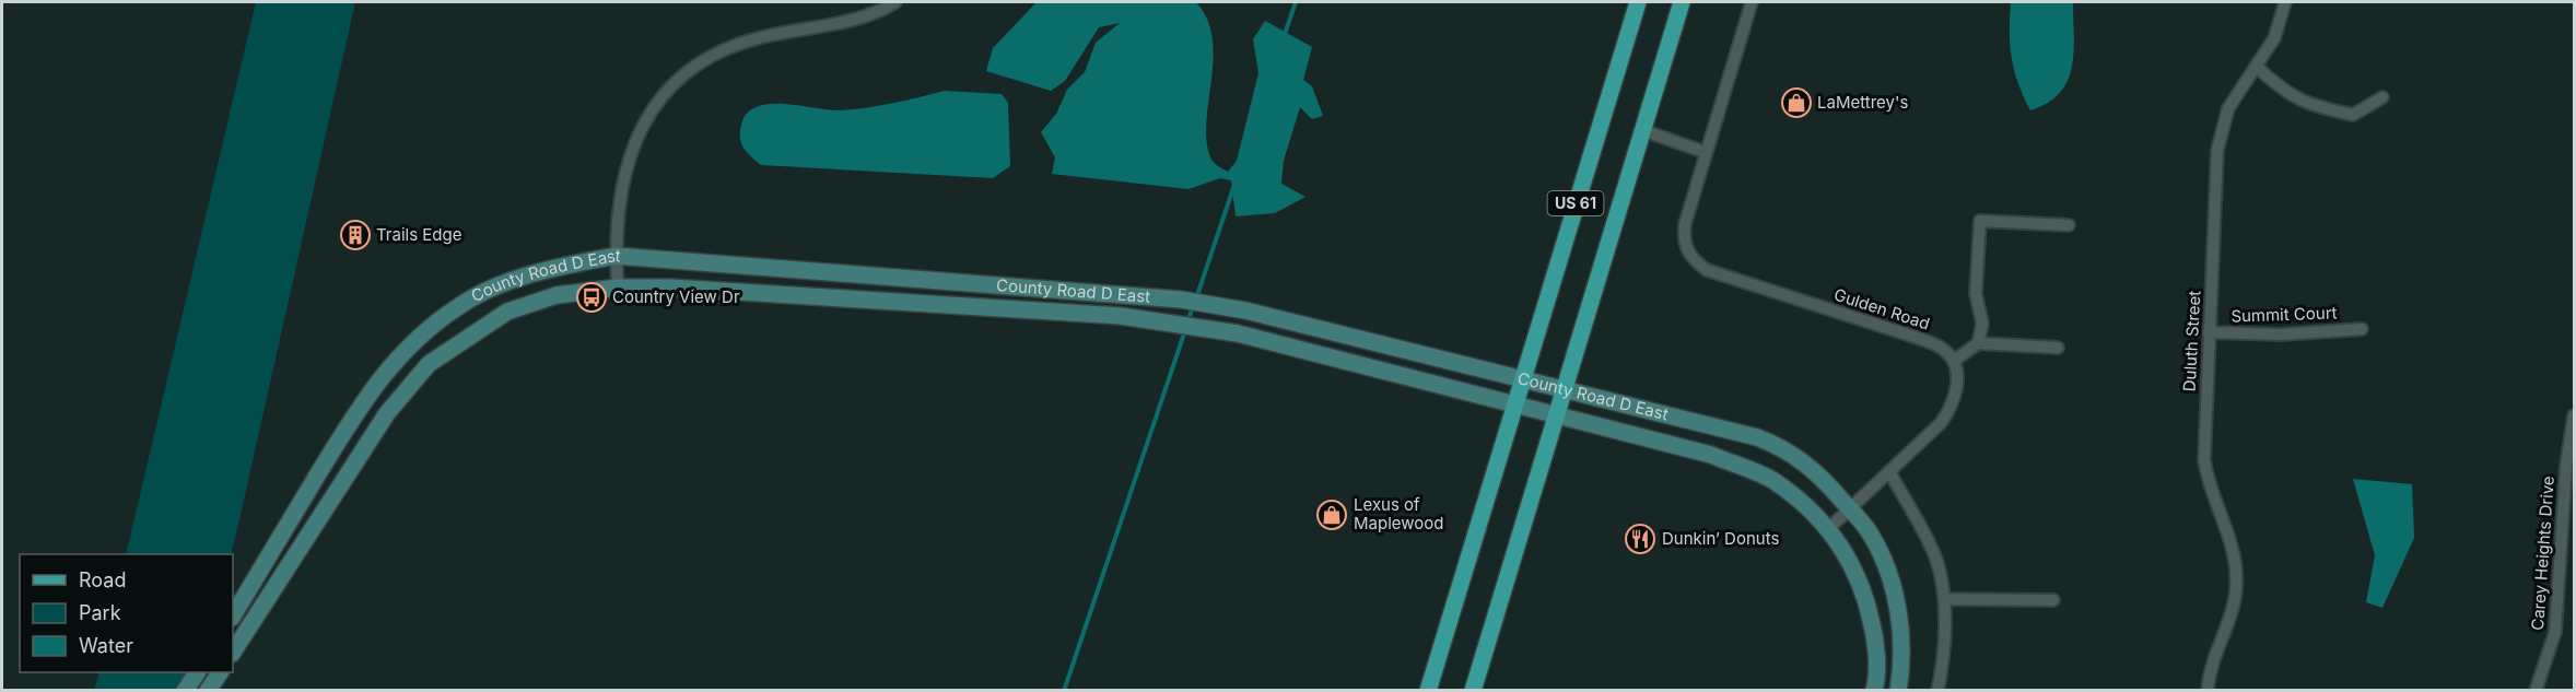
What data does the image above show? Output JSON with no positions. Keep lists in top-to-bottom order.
{
  "streets": {
    "main road": ["US 61"],
    "street": [
      "County Road D East",
      "Gulden Road",
      "Summit Court",
      "Duluth Street",
      "Carey Heights Drive"
    ]
  },
  "crossings": [
    ["US 61", "County Road D East"],
    ["Summit Court", "Duluth Street"]
  ],
  "places": {
    "shop": ["LaMettrey's", "Lexus of Maplewood"],
    "building": ["Trails Edge"],
    "bus stop": ["Country View Dr"],
    "restaurant": ["Dunkin’ Donuts"]
  },
  "legend": ["Road", "Park", "Water"]
}
